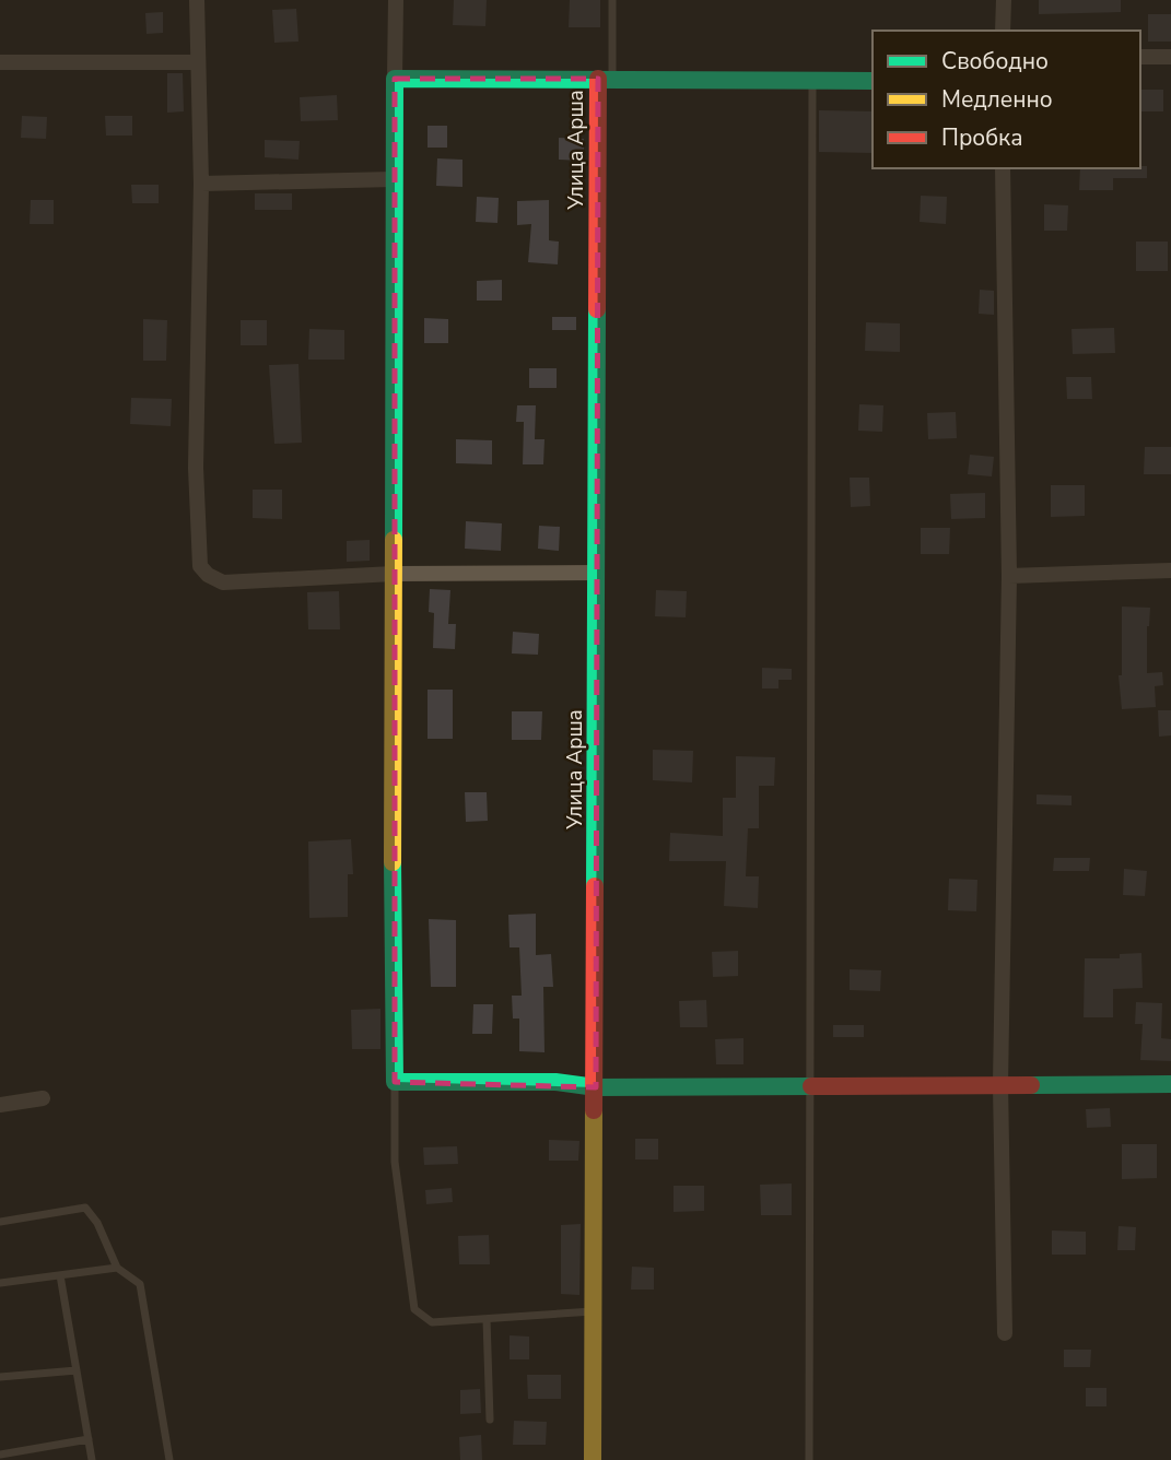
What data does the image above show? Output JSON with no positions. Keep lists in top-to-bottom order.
{
  "streets": {
    "street": ["Улица Арша"]
  },
  "legend": ["Свободно", "Медленно", "Пробка"]
}
